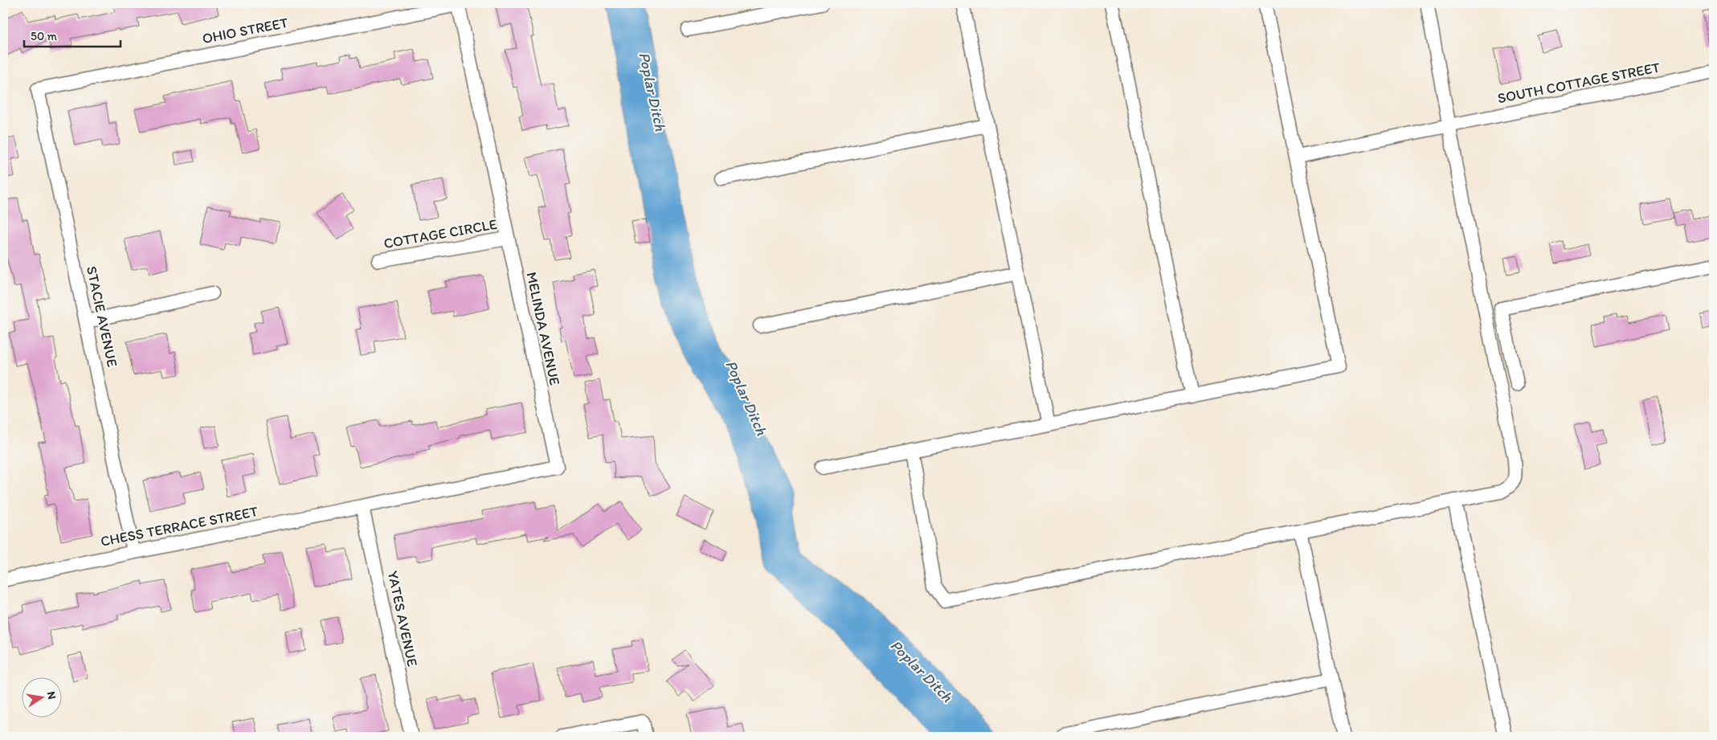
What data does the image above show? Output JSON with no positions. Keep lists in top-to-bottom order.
{
  "streets": {
    "street": [
      "OHIO STREET",
      "SOUTH COTTAGE STREET",
      "COTTAGE CIRCLE",
      "STACIE AVENUE",
      "MELINDA AVENUE",
      "CHESS TERRACE STREET",
      "YATES AVENUE"
    ]
  },
  "crossings": [
    ["OHIO STREET", "STACIE AVENUE"],
    ["OHIO STREET", "MELINDA AVENUE"],
    ["COTTAGE CIRCLE", "MELINDA AVENUE"],
    ["STACIE AVENUE", "CHESS TERRACE STREET"],
    ["MELINDA AVENUE", "CHESS TERRACE STREET"],
    ["MELINDA AVENUE", "YATES AVENUE"],
    ["CHESS TERRACE STREET", "YATES AVENUE"]
  ],
  "water": ["Poplar Ditch"],
  "scale_bar": "50 m",
  "north": "right"
}
